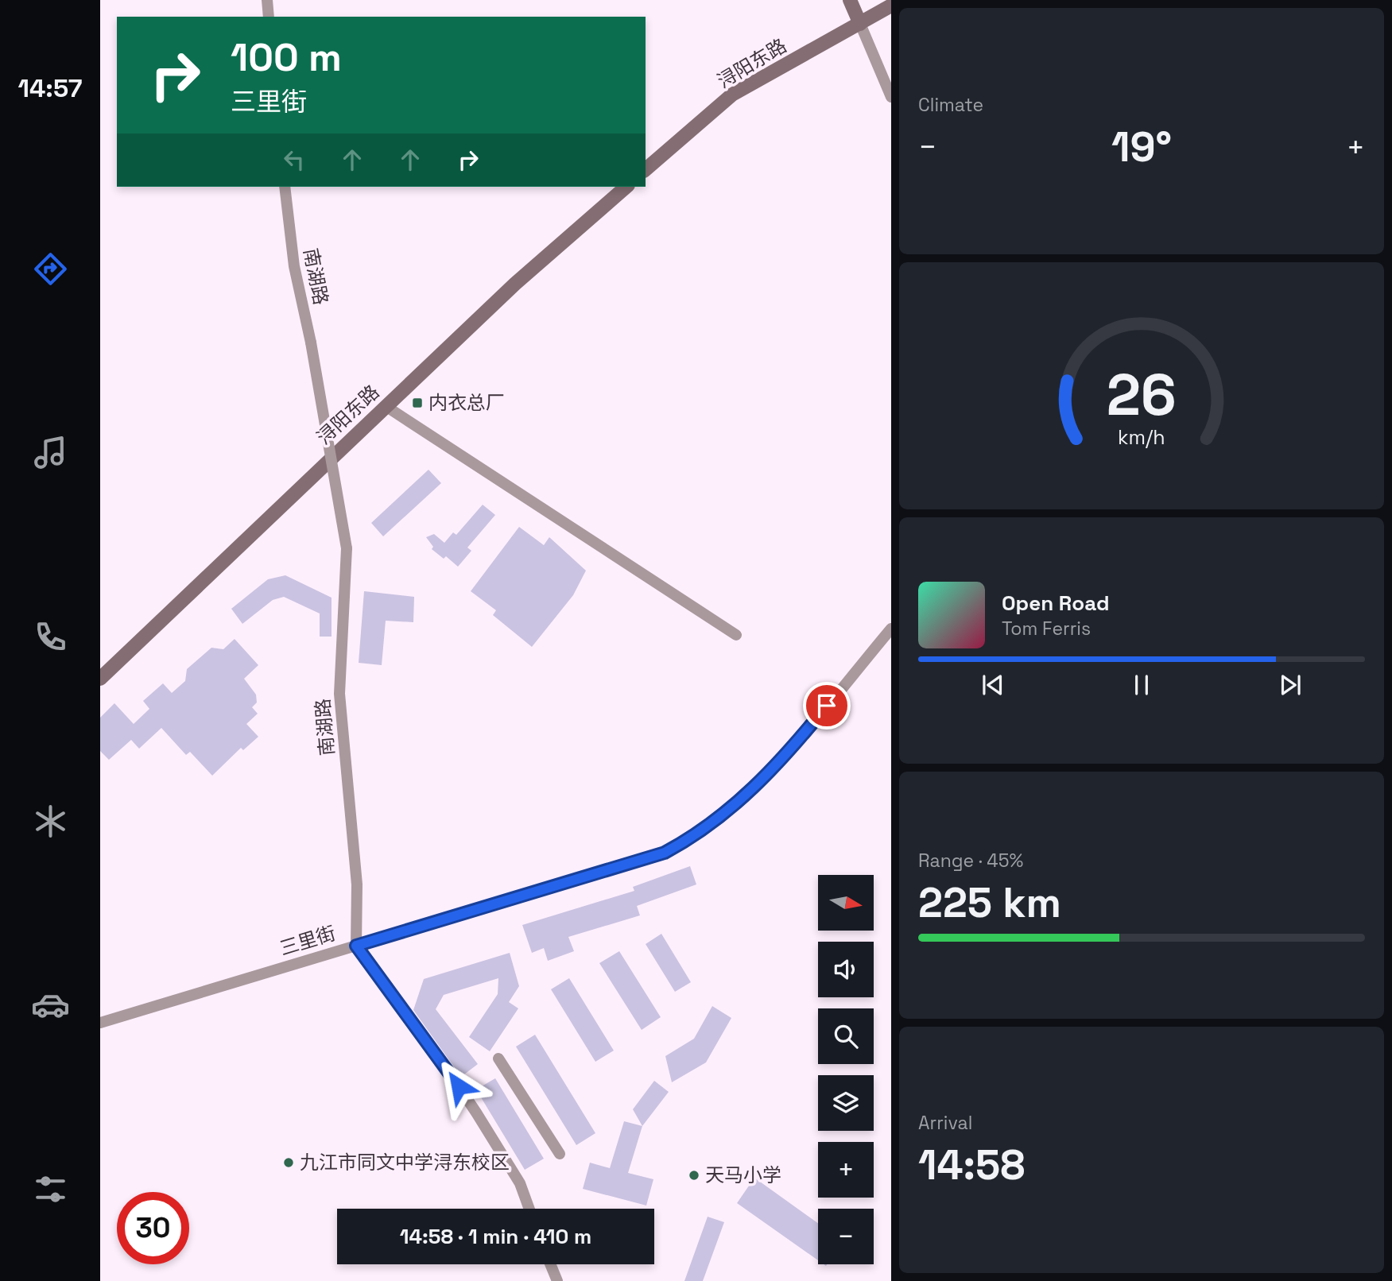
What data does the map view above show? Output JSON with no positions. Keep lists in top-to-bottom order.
{
  "streets": {
    "main road": ["浔阳东路"],
    "street": ["南湖路", "三里街"]
  },
  "crossings": [
    ["南湖路", "三里街"]
  ],
  "places": {
    "transit": ["内衣总厂"],
    "other": ["九江市同文中学浔东校区", "天马小学"]
  },
  "north": "right",
  "page": {
    "tabs": "14:57",
    "tile": [
      "Climate",
      ["Range · 45%", "225 km"],
      ["Arrival", "14:58"]
    ],
    "turn": ["100 m", "三里街"],
    "heat": ["−", "19°", "+"],
    "song": ["Open Road", "Tom Ferris"],
    "map_buttons": ["+", "−"],
    "limit": "30",
    "trip": "14:58 · 1 min · 410 m",
    "gauge": ["26", "km/h"]
  }
}
